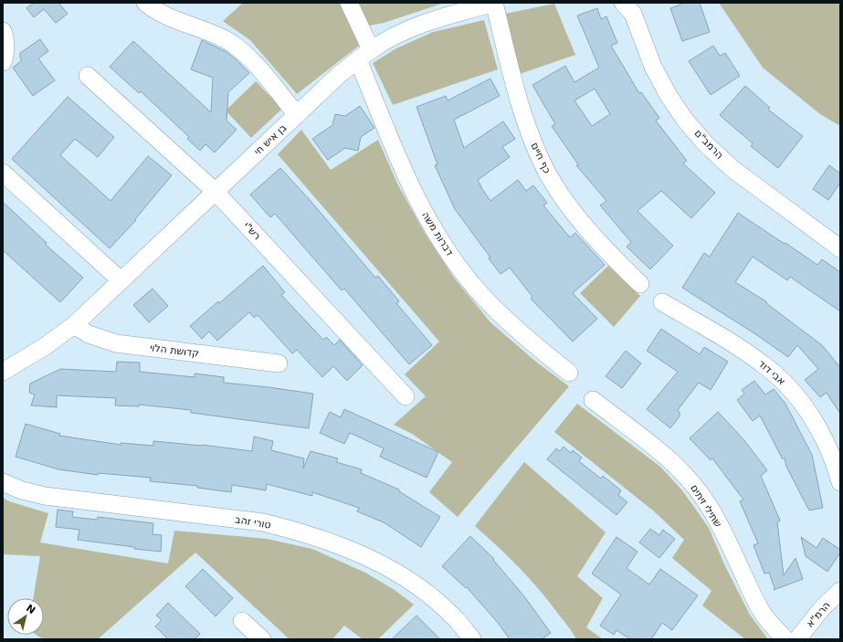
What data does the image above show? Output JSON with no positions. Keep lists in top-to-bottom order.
{
  "streets": {
    "street": [
      "בן איש חי",
      "הרמב\"ם",
      "כף חיים",
      "רש\"י",
      "דברות משה",
      "קדושת הלוי",
      "אבי דוד",
      "שתילי זיתים",
      "טורי זהב",
      "הרמ\"א"
    ]
  },
  "crossings": [
    ["בן איש חי", "כף חיים"],
    ["בן איש חי", "רש\"י"],
    ["בן איש חי", "דברות משה"],
    ["בן איש חי", "קדושת הלוי"]
  ],
  "north": "top right"
}
